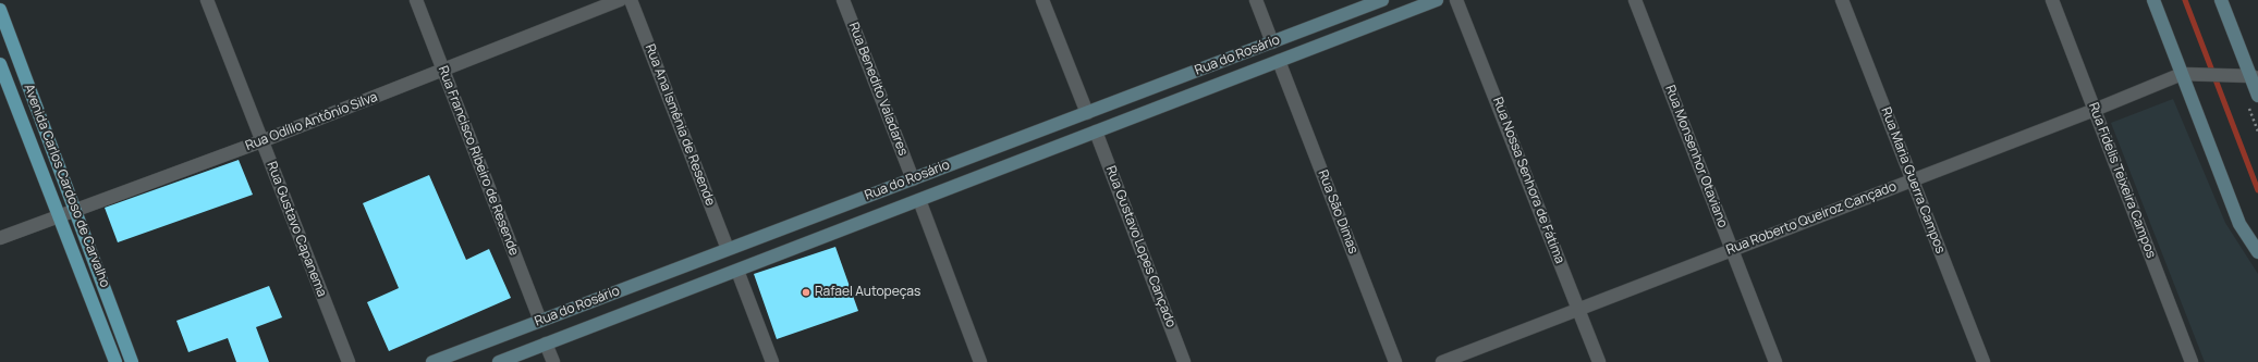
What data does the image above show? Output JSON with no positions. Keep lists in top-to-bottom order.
{
  "streets": {
    "main road": ["Rua do Rosário", "Avenida Carlos Cardoso de Carvalho"],
    "street": [
      "Rua Benedito Valadares",
      "Rua Odílio Antônio Silva",
      "Rua Ana Ismênia de Resende",
      "Rua Monsenhor Otaviano",
      "Rua Francisco Ribeiro de Resende",
      "Rua Nossa Senhora de Fátima",
      "Rua Maria Guerra Campos",
      "Rua Fidelis Teixeira Campos",
      "Rua São Dimas",
      "Rua Roberto Queiroz Cançado",
      "Rua Gustavo Capanema",
      "Rua Gustavo Lopes Cançado"
    ]
  },
  "crossings": [
    ["Rua do Rosário", "Rua Benedito Valadares"],
    ["Rua do Rosário", "Rua Ana Ismênia de Resende"],
    ["Rua do Rosário", "Rua Francisco Ribeiro de Resende"],
    ["Rua do Rosário", "Rua São Dimas"],
    ["Rua do Rosário", "Rua Gustavo Lopes Cançado"],
    ["Rua Odílio Antônio Silva", "Rua Francisco Ribeiro de Resende"],
    ["Rua Odílio Antônio Silva", "Avenida Carlos Cardoso de Carvalho"],
    ["Rua Odílio Antônio Silva", "Rua Gustavo Capanema"],
    ["Rua Monsenhor Otaviano", "Rua Roberto Queiroz Cançado"],
    ["Rua Nossa Senhora de Fátima", "Rua Roberto Queiroz Cançado"],
    ["Rua Maria Guerra Campos", "Rua Roberto Queiroz Cançado"],
    ["Rua Fidelis Teixeira Campos", "Rua Roberto Queiroz Cançado"]
  ],
  "places": ["Rafael Autopeças"]
}
